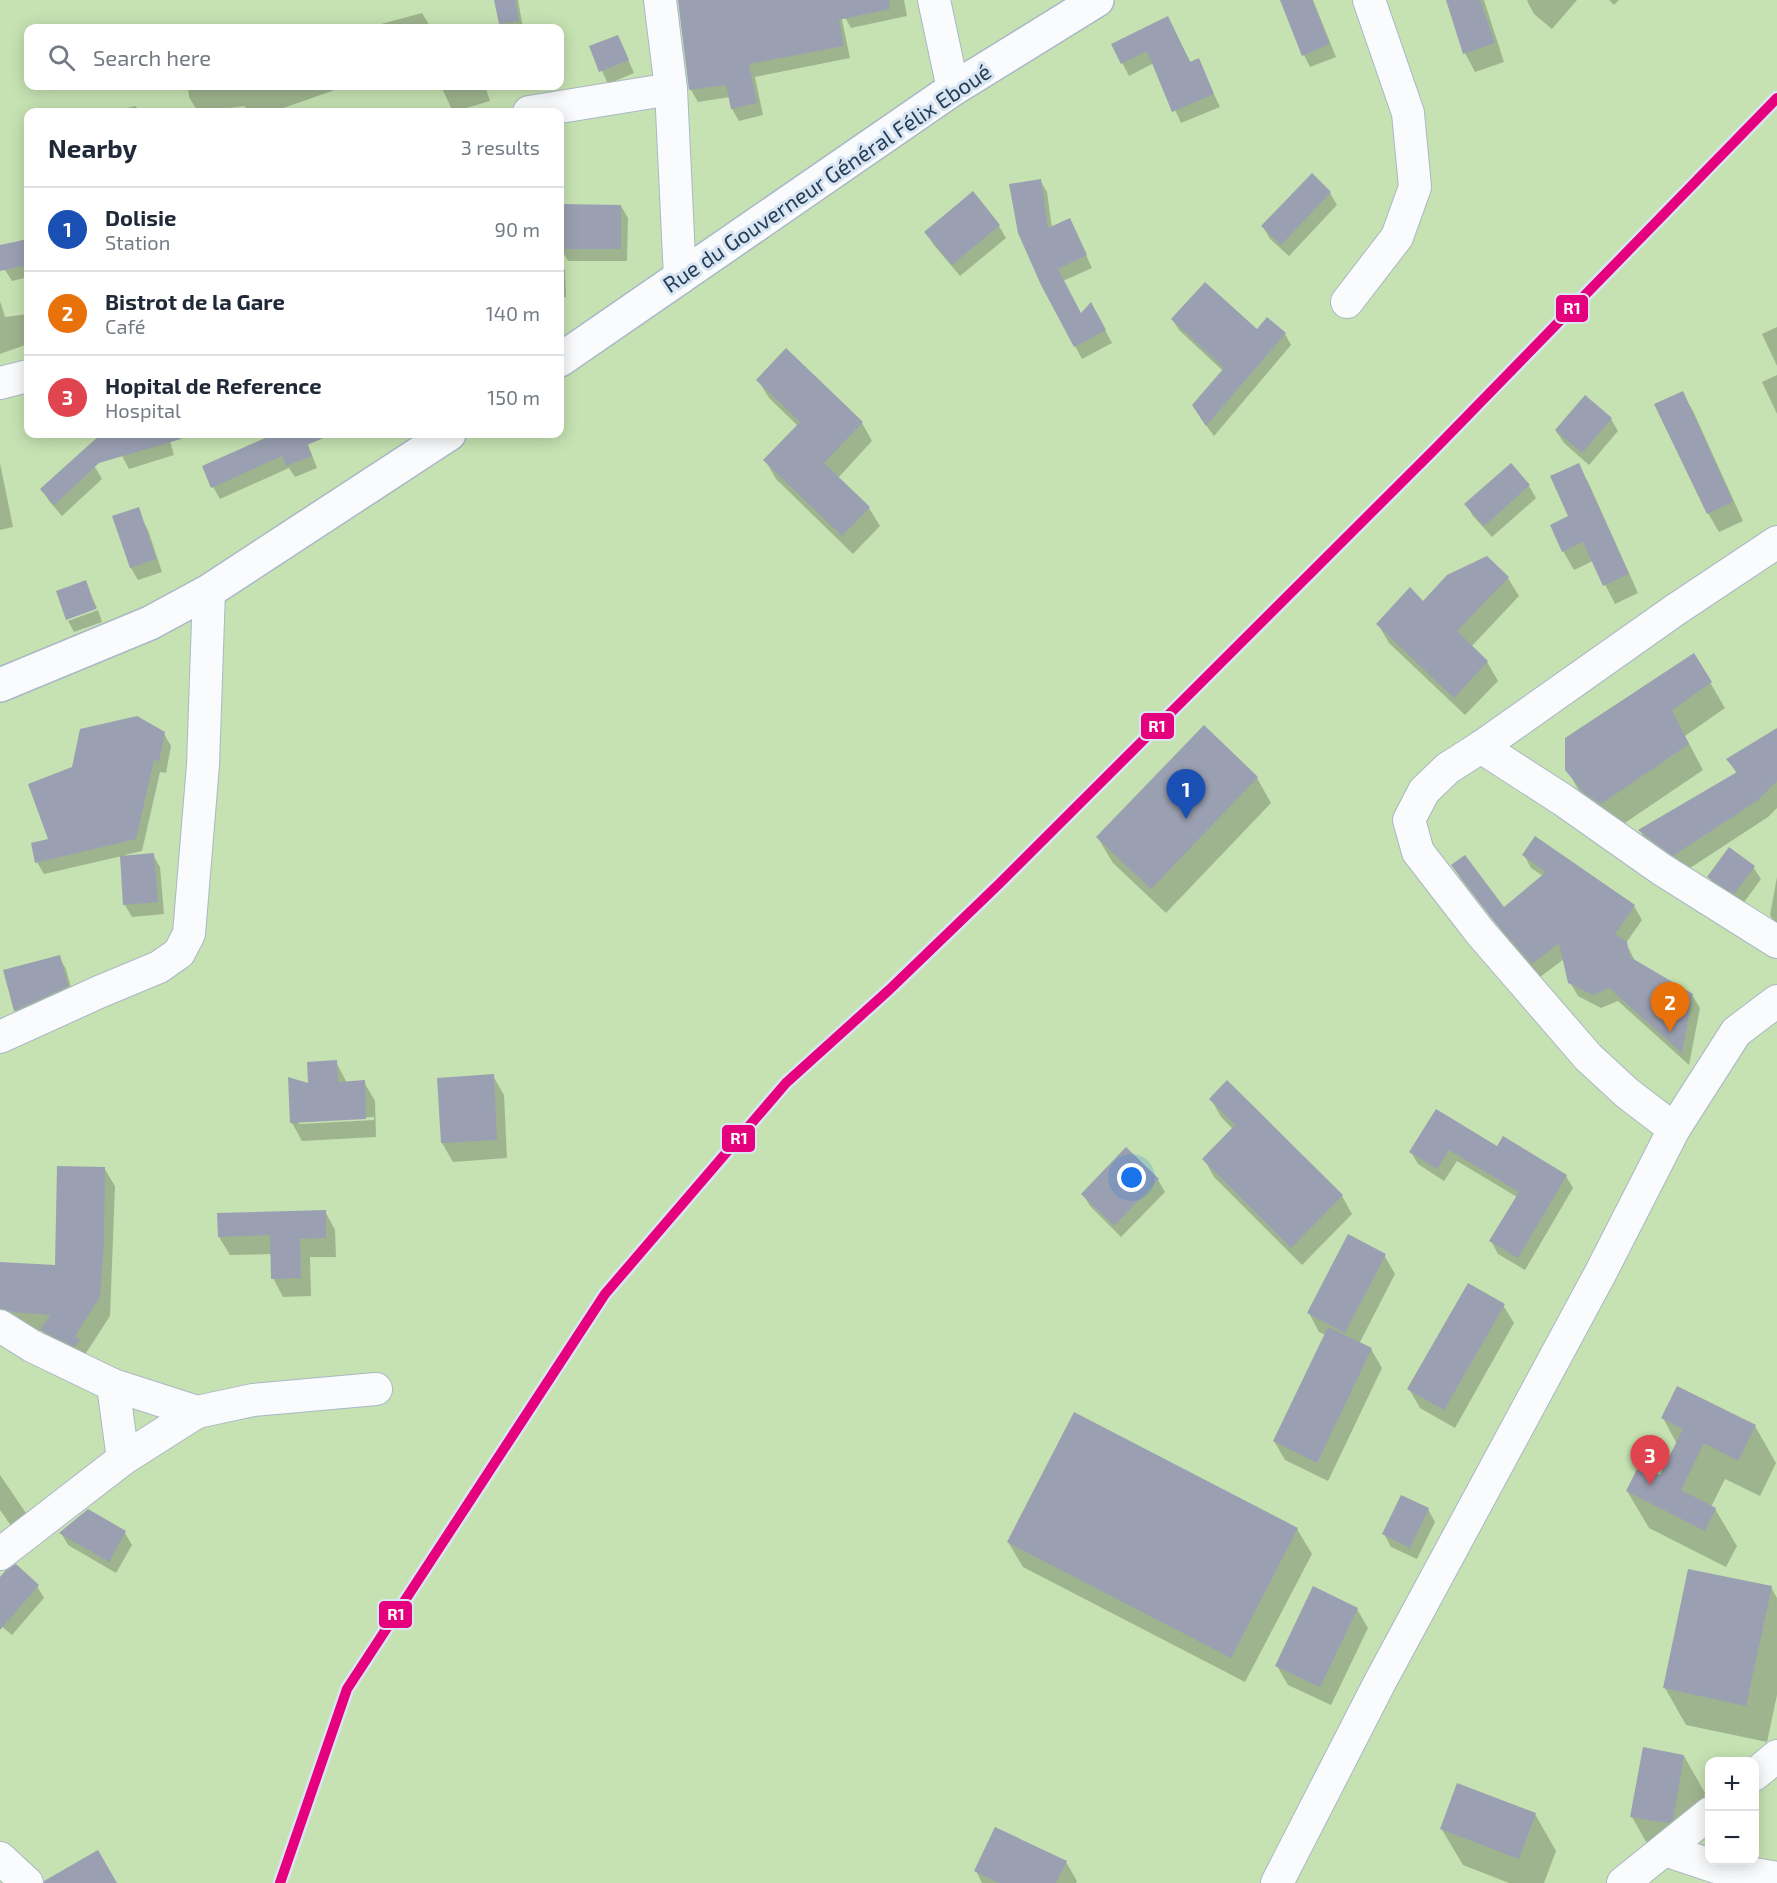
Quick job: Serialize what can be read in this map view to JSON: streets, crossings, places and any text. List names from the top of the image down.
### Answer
{
  "streets": {
    "main road": ["Rue du Gouverneur Général Félix Eboué"]
  },
  "lines": ["transit line R1"],
  "page": {
    "search": "Search here",
    "heading": ["Nearby", "3 results"],
    "list": [
      {
        "mark": "1",
        "name": "Dolisie",
        "note": "Station",
        "value": "90 m"
      },
      {
        "mark": "2",
        "name": "Bistrot de la Gare",
        "note": "Café",
        "value": "140 m"
      },
      {
        "mark": "3",
        "name": "Hopital de Reference",
        "note": "Hospital",
        "value": "150 m"
      }
    ],
    "pins": ["1", "2", "3"],
    "map_buttons": ["+", "−"]
  }
}
